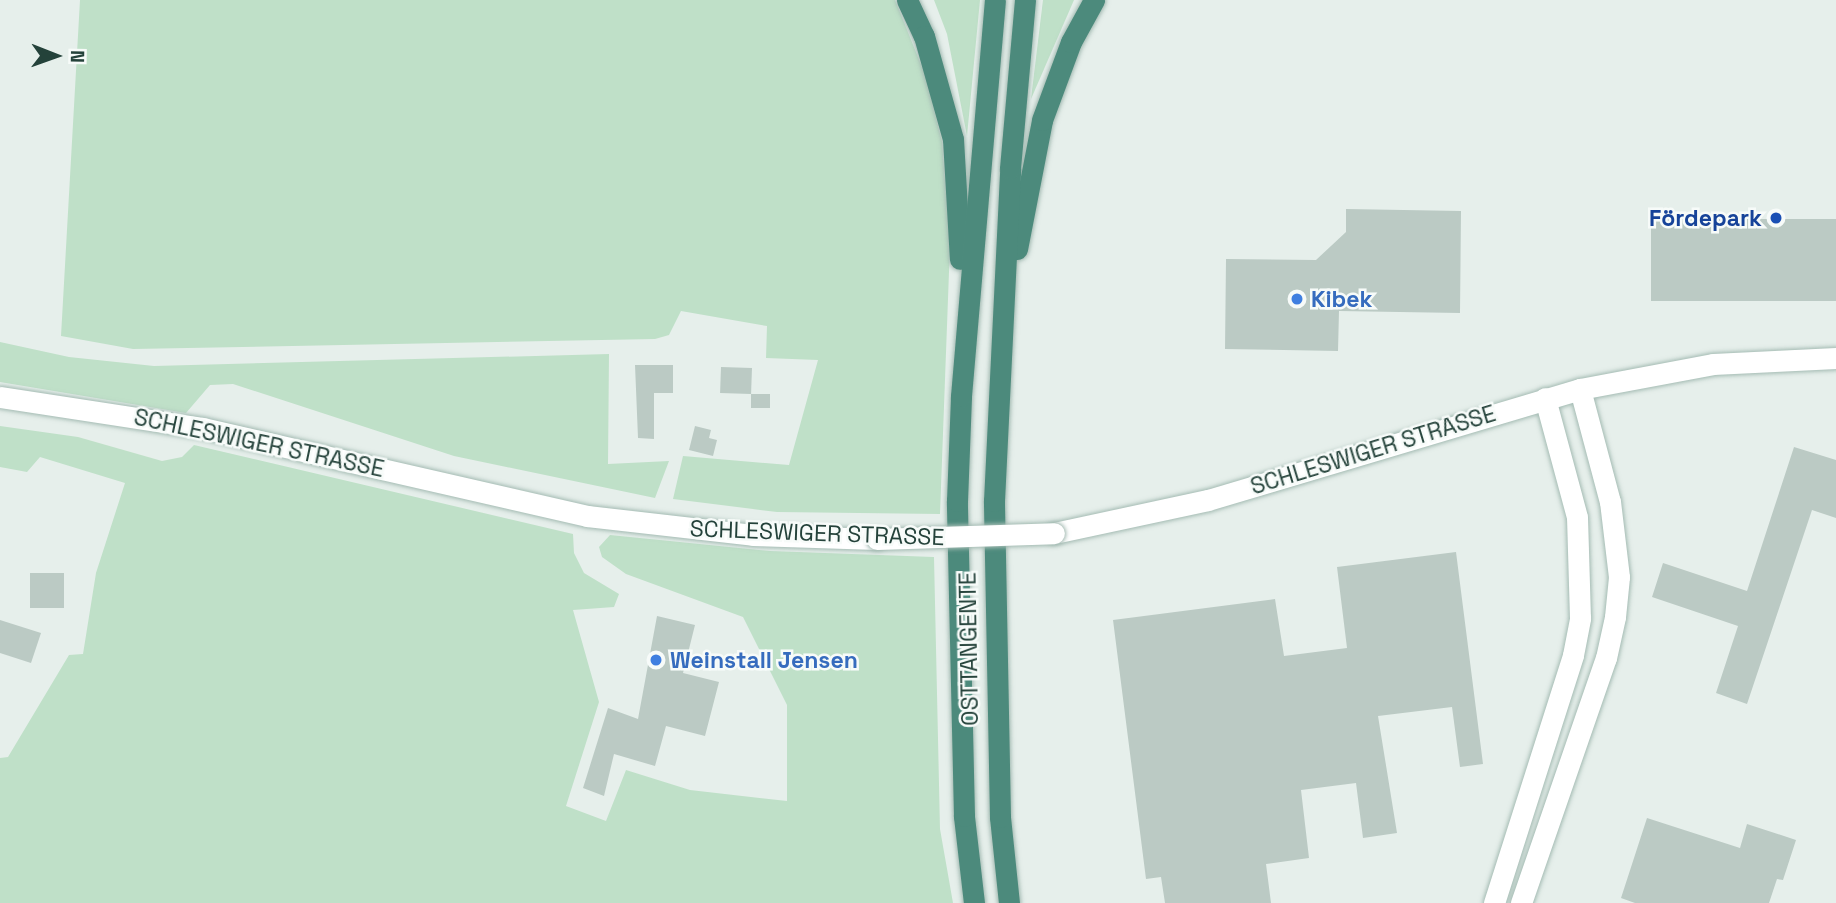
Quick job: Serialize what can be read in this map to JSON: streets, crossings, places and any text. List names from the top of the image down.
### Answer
{
  "streets": {
    "highway": ["OSTTANGENTE"],
    "main road": ["SCHLESWIGER STRASSE"]
  },
  "places": ["Fördepark", "Kibek", "Weinstall Jensen"],
  "north": "right"
}
